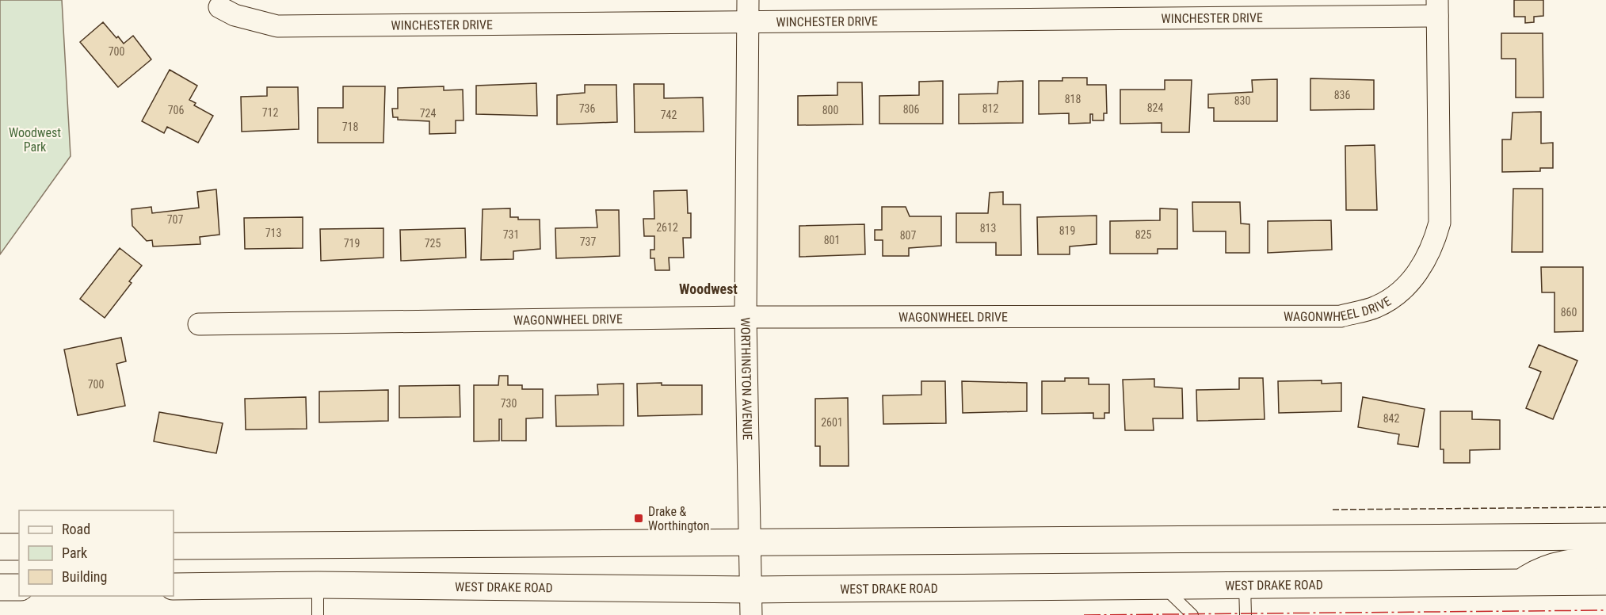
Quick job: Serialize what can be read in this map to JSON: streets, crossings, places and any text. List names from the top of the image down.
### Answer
{
  "streets": {
    "main road": ["WEST DRAKE ROAD"],
    "street": ["WINCHESTER DRIVE", "WAGONWHEEL DRIVE", "WORTHINGTON AVENUE"]
  },
  "crossings": [
    ["WINCHESTER DRIVE", "WAGONWHEEL DRIVE"],
    ["WINCHESTER DRIVE", "WORTHINGTON AVENUE"],
    ["WAGONWHEEL DRIVE", "WORTHINGTON AVENUE"],
    ["WORTHINGTON AVENUE", "WEST DRAKE ROAD"]
  ],
  "districts": ["Woodwest"],
  "parks": ["Woodwest Park"],
  "places": {
    "transit": ["Drake & Worthington"]
  },
  "house_numbers": [
    "700",
    "836",
    "818",
    "830",
    "824",
    "736",
    "812",
    "806",
    "706",
    "800",
    "712",
    "724",
    "742",
    "718",
    "707",
    "2612",
    "813",
    "819",
    "713",
    "731",
    "825",
    "807",
    "801",
    "737",
    "719",
    "725",
    "860",
    "700",
    "730",
    "842",
    "2601"
  ],
  "legend": ["Road", "Park", "Building"]
}
